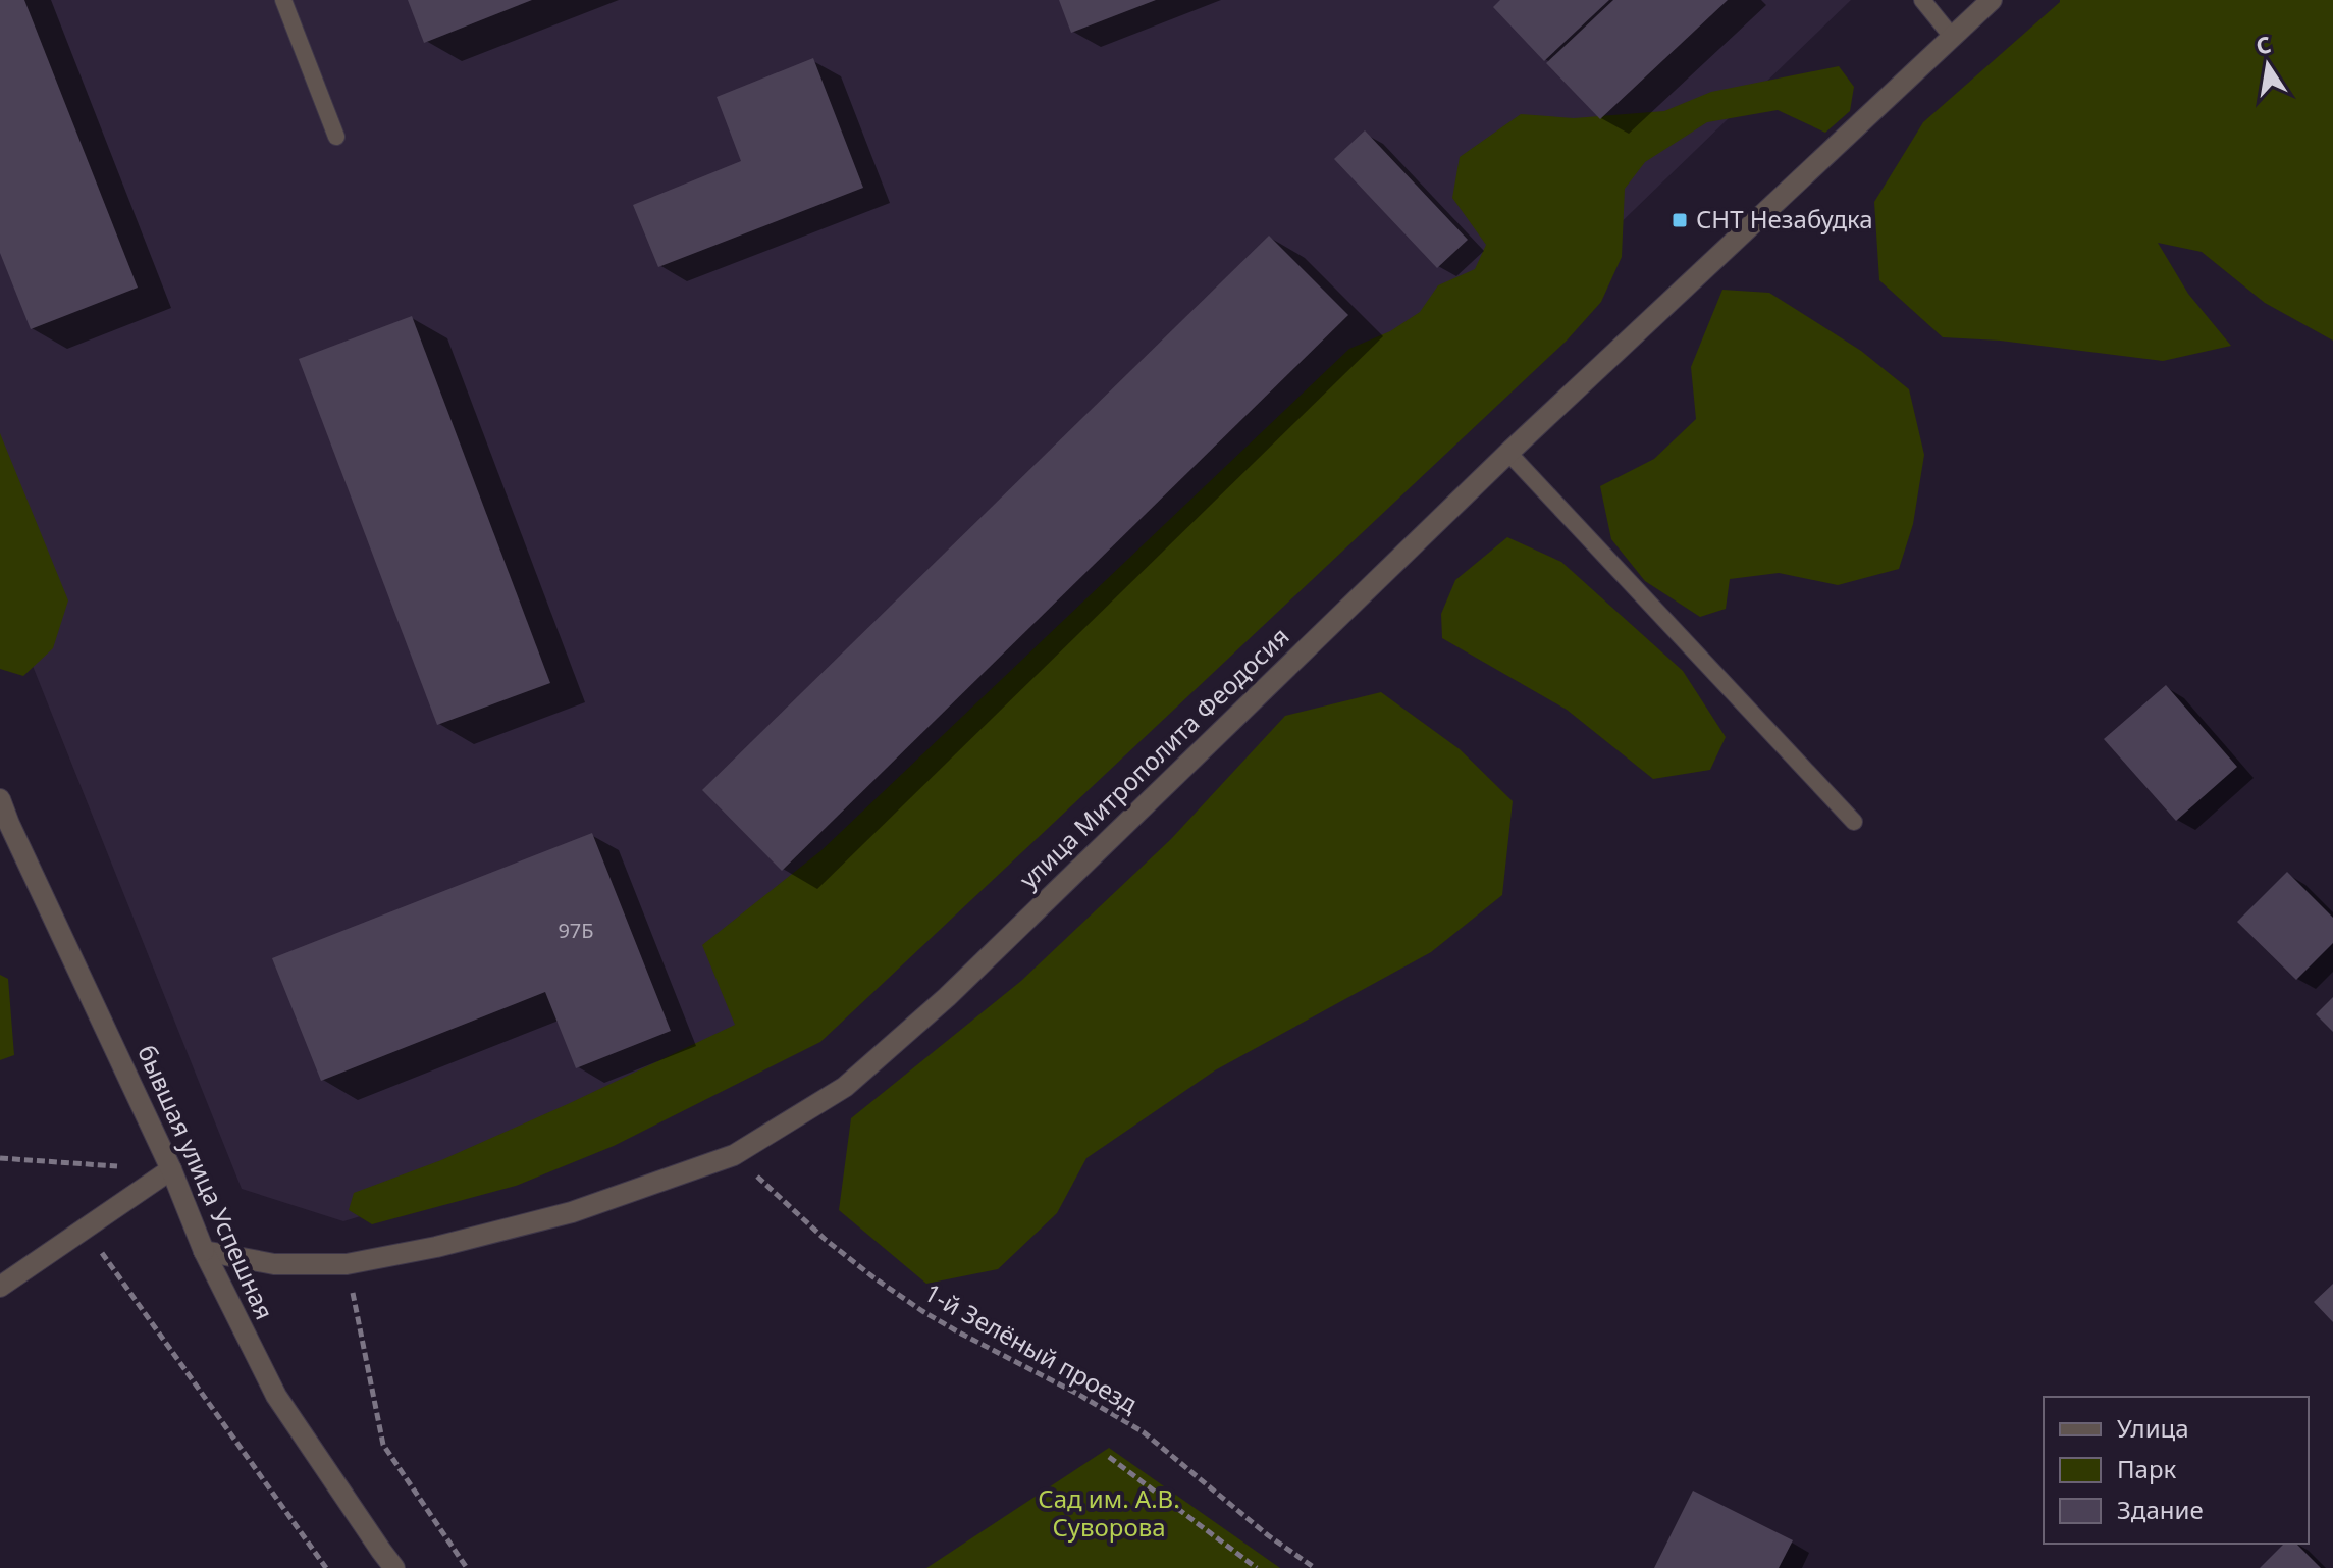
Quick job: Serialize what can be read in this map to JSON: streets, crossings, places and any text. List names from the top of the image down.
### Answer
{
  "streets": {
    "street": ["улица Митрополита Феодосия", "бывшая улица Успешная"],
    "path": ["1-й Зелёный проезд"]
  },
  "crossings": [
    ["улица Митрополита Феодосия", "бывшая улица Успешная"],
    ["улица Митрополита Феодосия", "1-й Зелёный проезд"]
  ],
  "parks": ["Сад им. А.В. Суворова"],
  "places": {
    "transit": ["СНТ Незабудка"]
  },
  "house_numbers": ["97Б"],
  "legend": ["Улица", "Парк", "Здание"],
  "north": "top"
}
